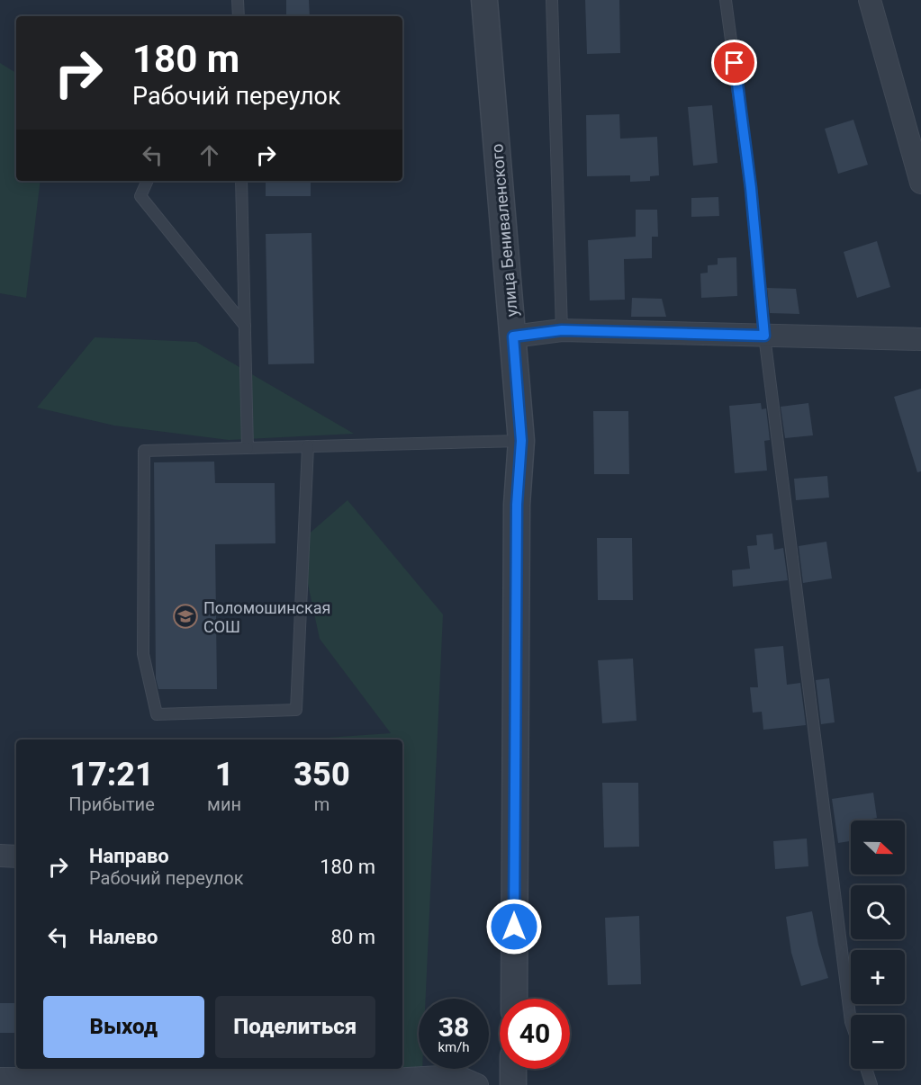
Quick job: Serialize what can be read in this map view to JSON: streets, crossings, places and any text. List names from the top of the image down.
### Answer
{
  "streets": {
    "street": ["улица Бениваленского"]
  },
  "places": {
    "school or university": ["Поломошинская СОШ"]
  },
  "north": "right",
  "page": {
    "turn": ["180 m", "Рабочий переулок"],
    "eta": [
      "17:21",
      "Прибытие",
      "1",
      "мин",
      "350",
      "m"
    ],
    "map_buttons": ["+", "−"],
    "list": [
      {
        "name": "Направо",
        "note": "Рабочий переулок",
        "value": "180 m"
      },
      {
        "name": "Налево",
        "value": "80 m"
      }
    ],
    "buttons": ["Выход", "Поделиться"],
    "speed": "38 km/h",
    "limit": "40"
  }
}
